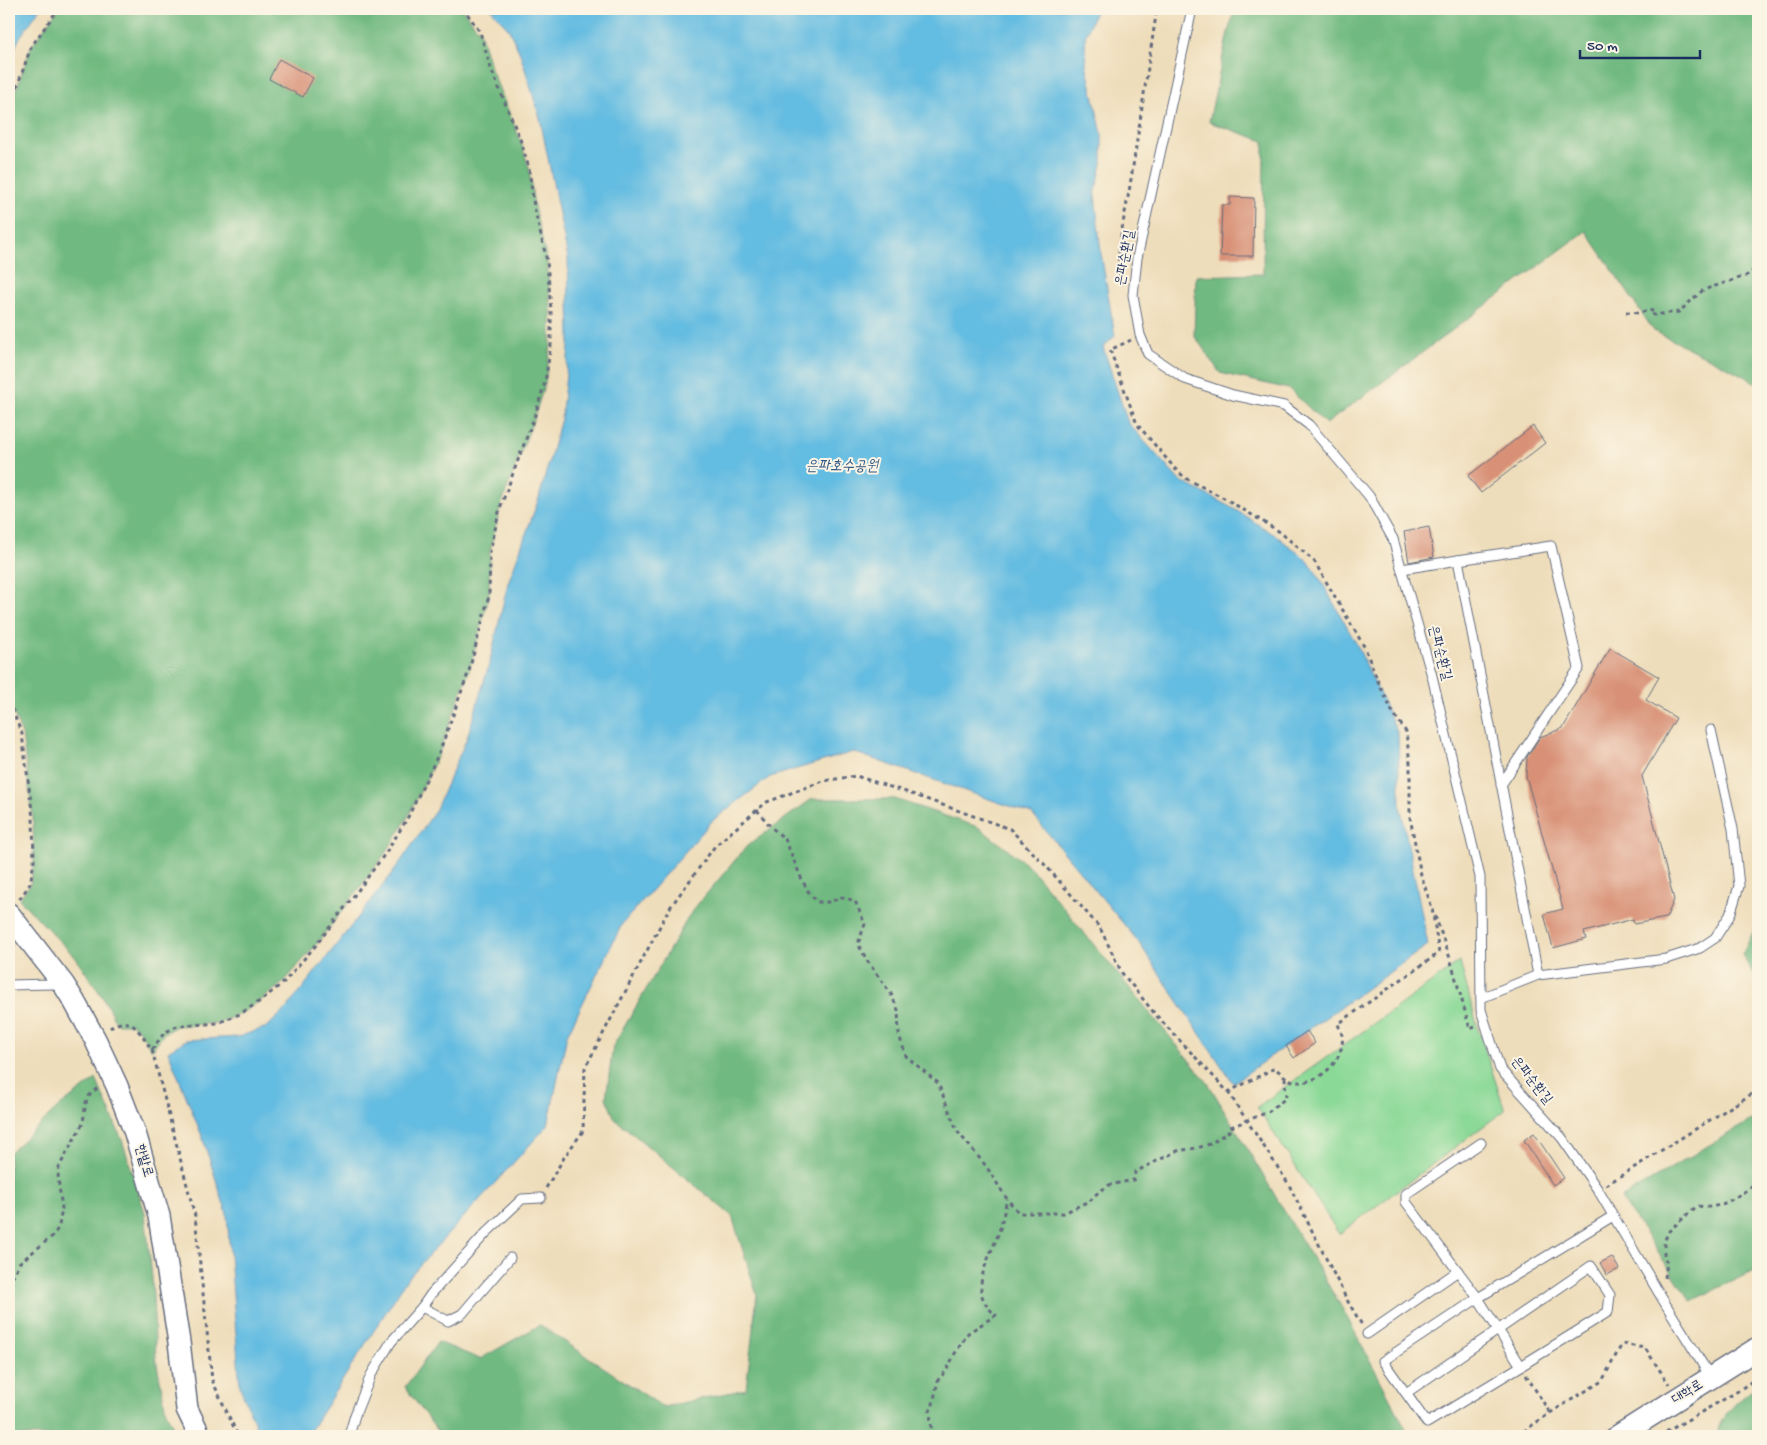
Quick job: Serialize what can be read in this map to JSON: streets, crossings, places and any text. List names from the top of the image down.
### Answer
{
  "streets": {
    "street": ["한밭로", "대학로"],
    "lane": ["은파순환길"]
  },
  "crossings": [
    ["은파순환길", "대학로"]
  ],
  "water": ["은파호수공원"],
  "scale_bar": "50 m"
}
